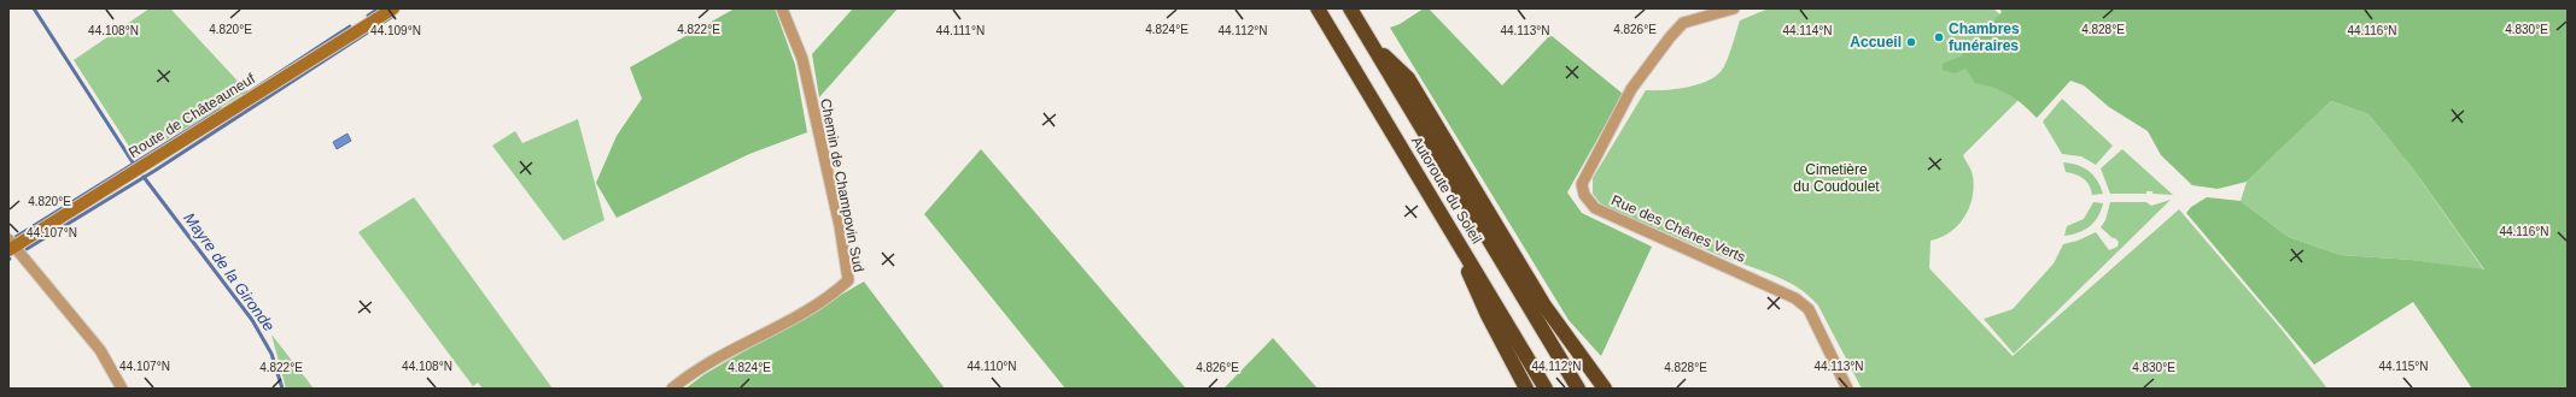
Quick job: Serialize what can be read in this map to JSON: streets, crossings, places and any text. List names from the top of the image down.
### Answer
{
  "streets": {
    "highway": ["Autoroute du Soleil"],
    "main road": ["Route de Châteauneuf"],
    "street": ["Chemin de Champovin Sud", "Rue des Chênes Verts"]
  },
  "water": ["Mayre de la Gironde"],
  "parks": ["Cimetière du Coudoulet"],
  "places": ["Chambres funéraires", "Accueil"],
  "coordinates": [
    "4.820°E",
    "4.822°E",
    "4.824°E",
    "4.826°E",
    "4.828°E",
    "4.830°E",
    "44.108°N",
    "44.109°N",
    "44.111°N",
    "44.112°N",
    "44.113°N",
    "44.114°N",
    "44.116°N",
    "44.107°N",
    "44.110°N",
    "44.115°N"
  ]
}
